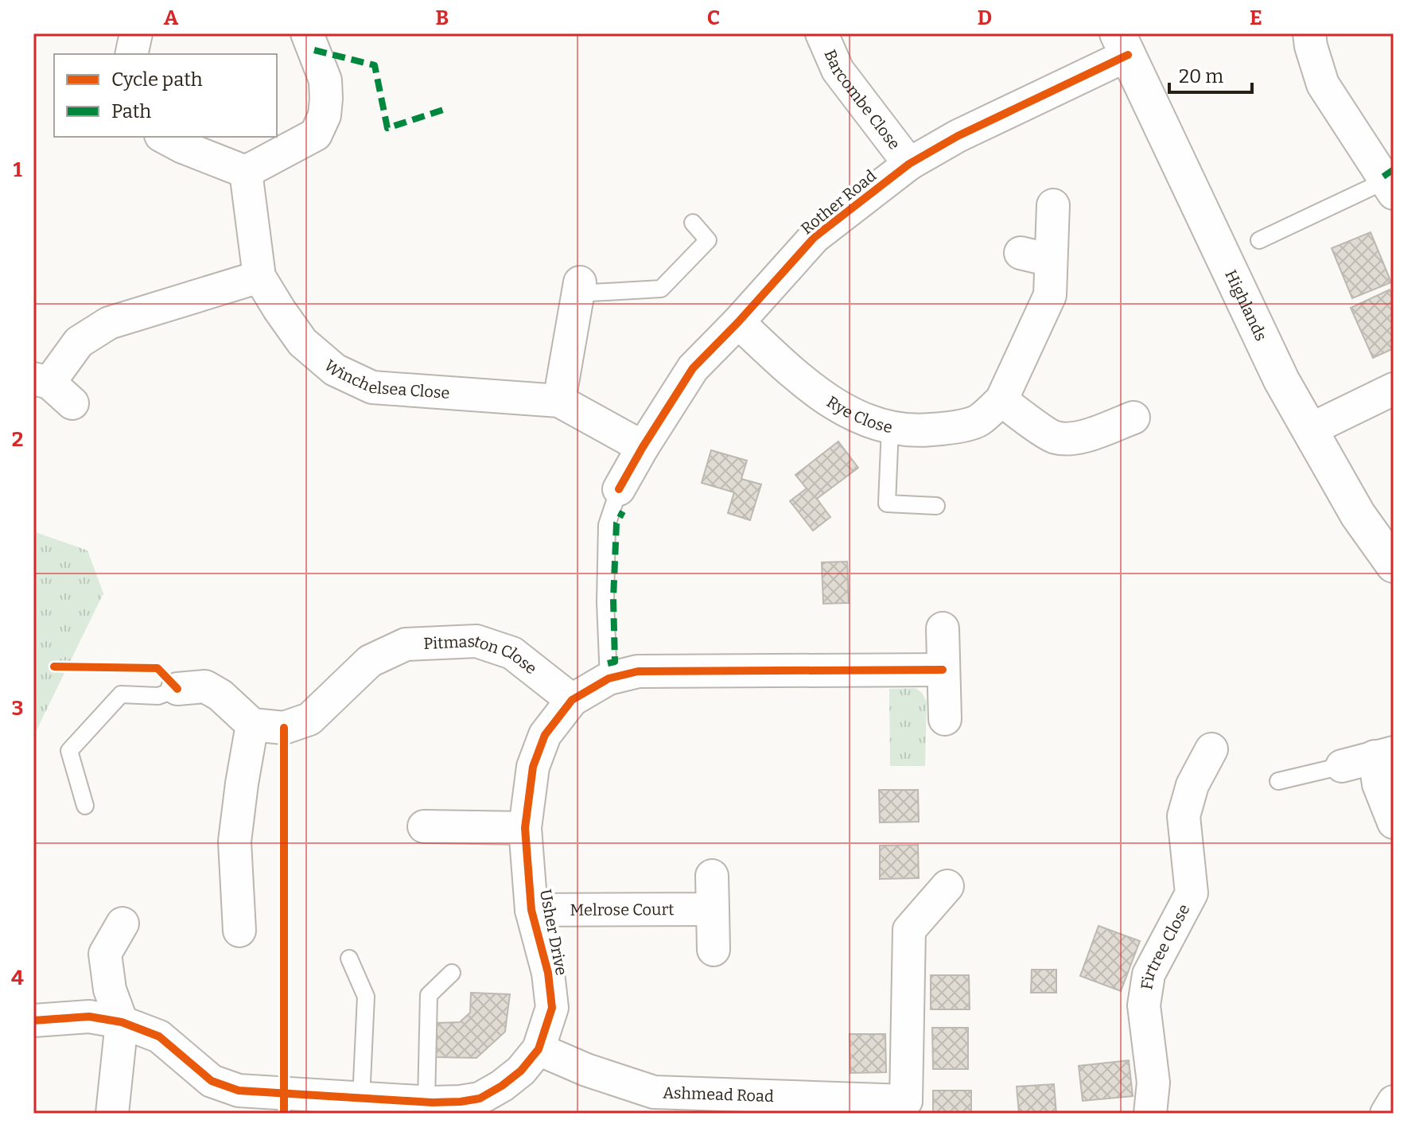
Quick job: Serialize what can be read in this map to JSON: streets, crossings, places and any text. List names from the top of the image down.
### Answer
{
  "streets": {
    "street": [
      "Barcombe Close",
      "Rother Road",
      "Highlands",
      "Winchelsea Close",
      "Rye Close",
      "Pitmaston Close",
      "Melrose Court",
      "Usher Drive",
      "Firtree Close",
      "Ashmead Road"
    ]
  },
  "crossings": [
    ["Barcombe Close", "Rother Road"],
    ["Rother Road", "Highlands"],
    ["Rother Road", "Winchelsea Close"],
    ["Rother Road", "Rye Close"],
    ["Rother Road", "Usher Drive"],
    ["Pitmaston Close", "Usher Drive"],
    ["Melrose Court", "Usher Drive"],
    ["Usher Drive", "Ashmead Road"]
  ],
  "legend": ["Cycle path", "Path"],
  "scale_bar": "20 m",
  "grid": {
    "columns": [
      "A",
      "B",
      "C",
      "D",
      "E"
    ],
    "rows": [
      "1",
      "2",
      "3",
      "4"
    ]
  }
}
